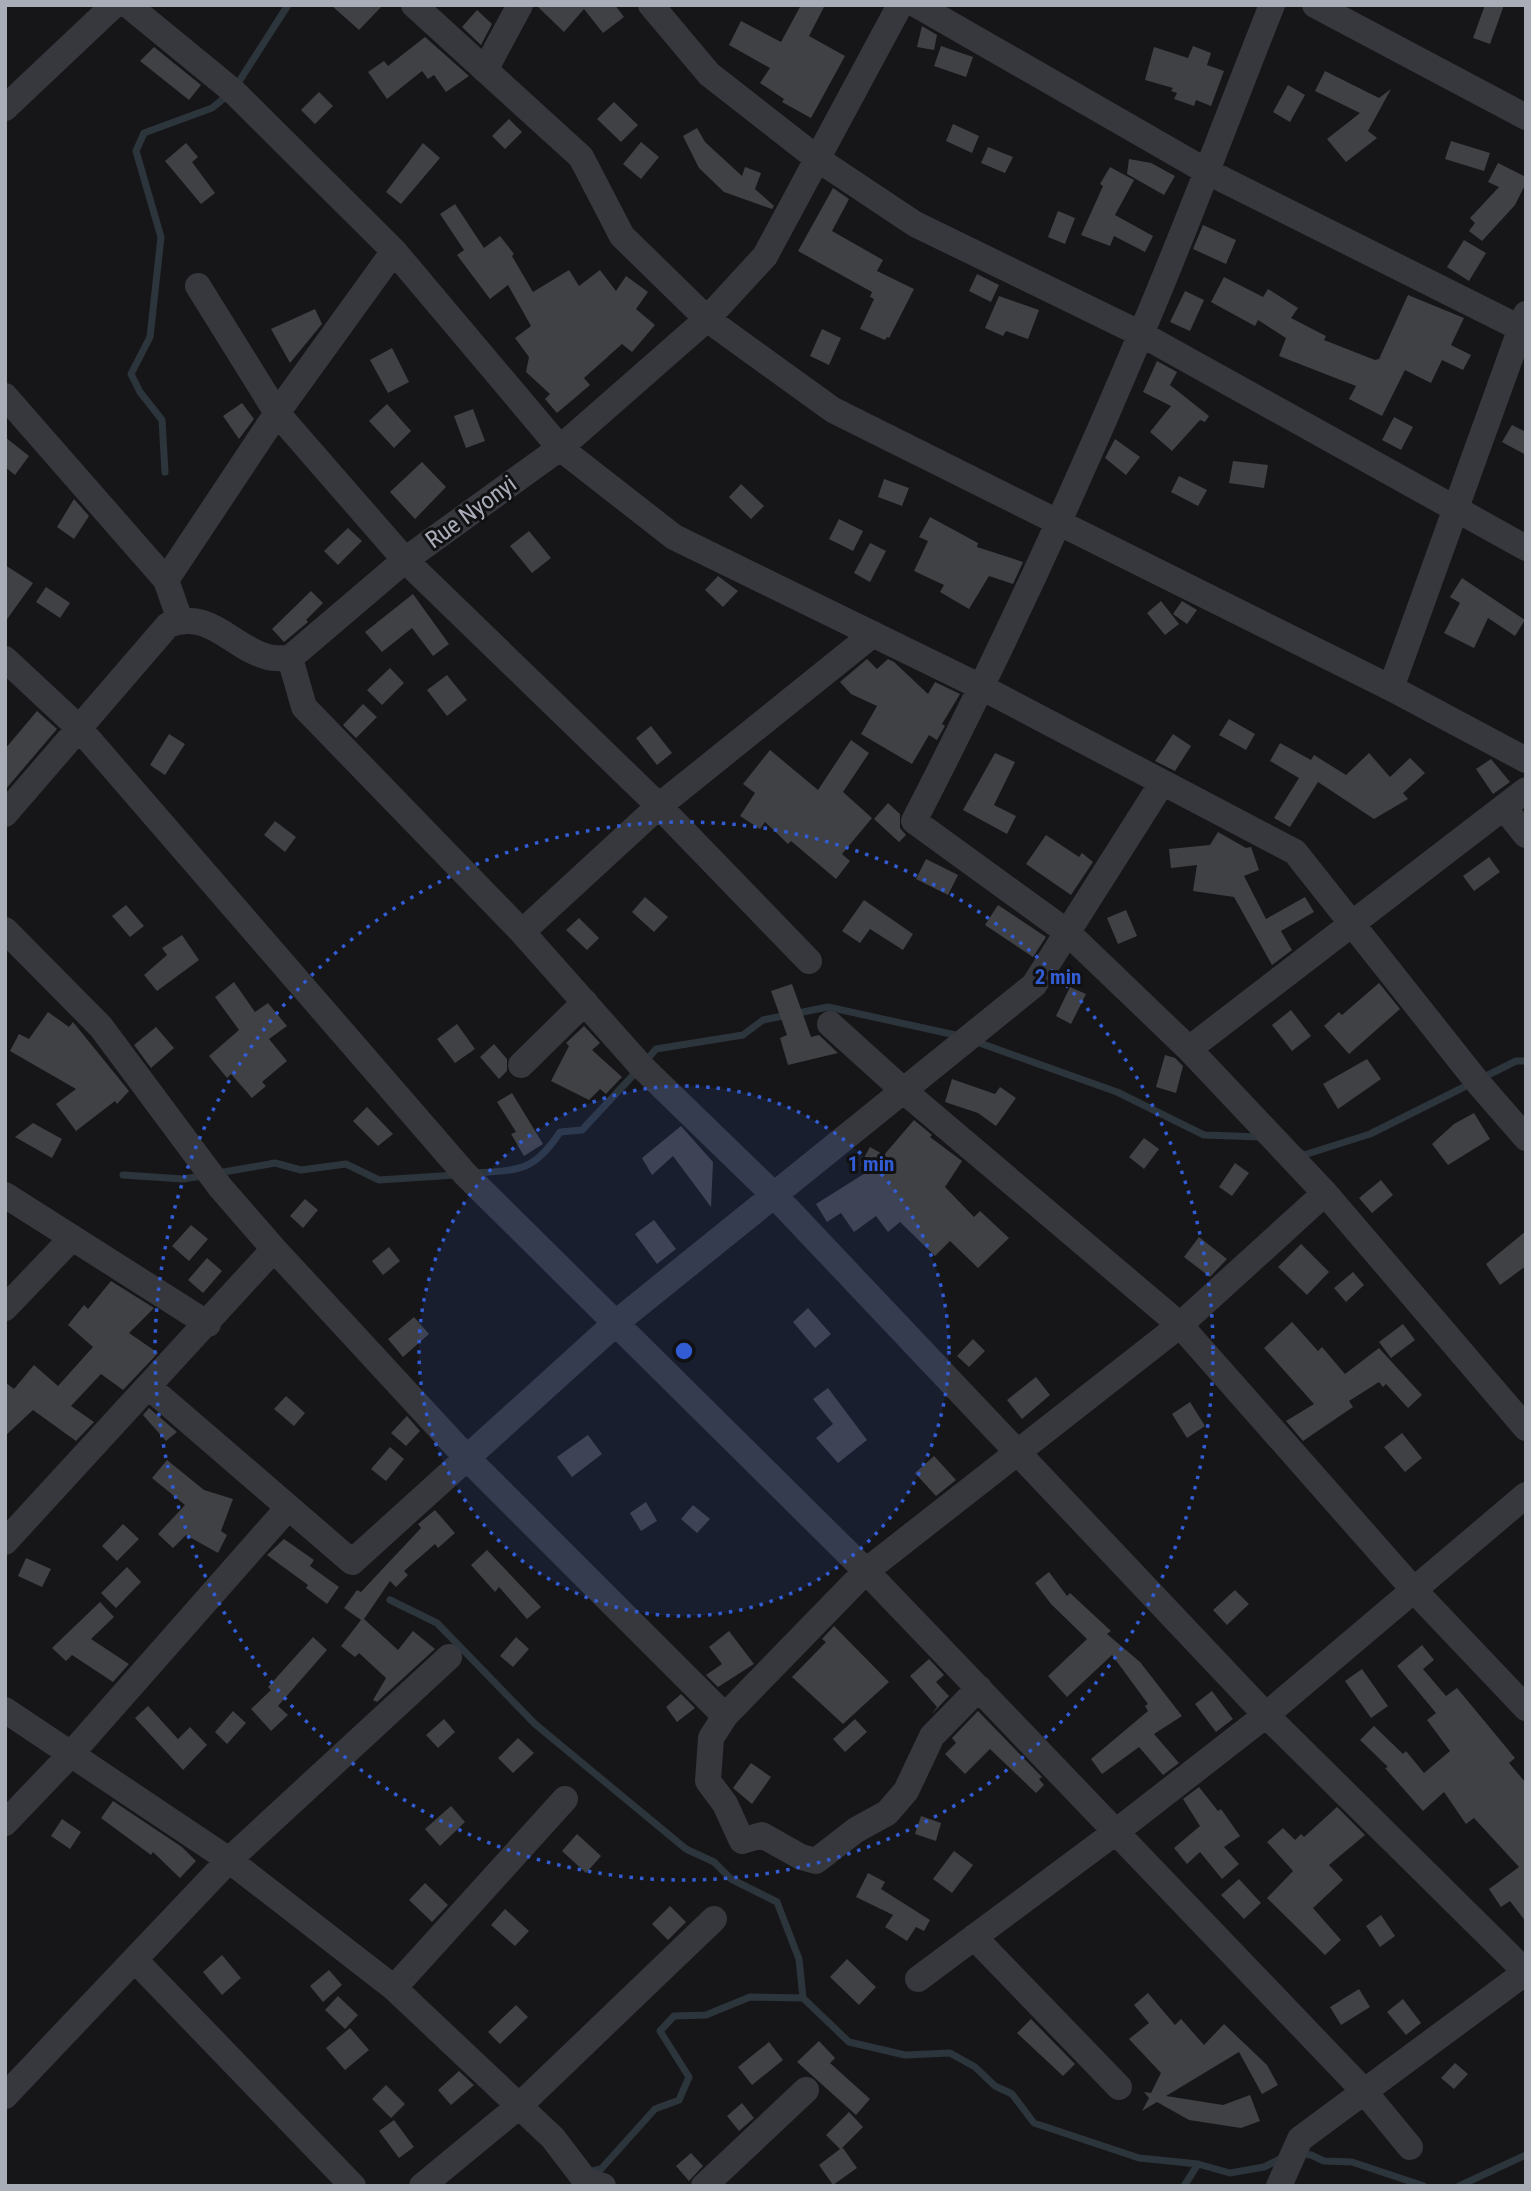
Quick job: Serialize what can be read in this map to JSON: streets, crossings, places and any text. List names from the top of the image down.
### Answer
{
  "streets": {
    "street": ["Rue Nyonyi"]
  },
  "rings": ["2 min", "1 min"]
}
